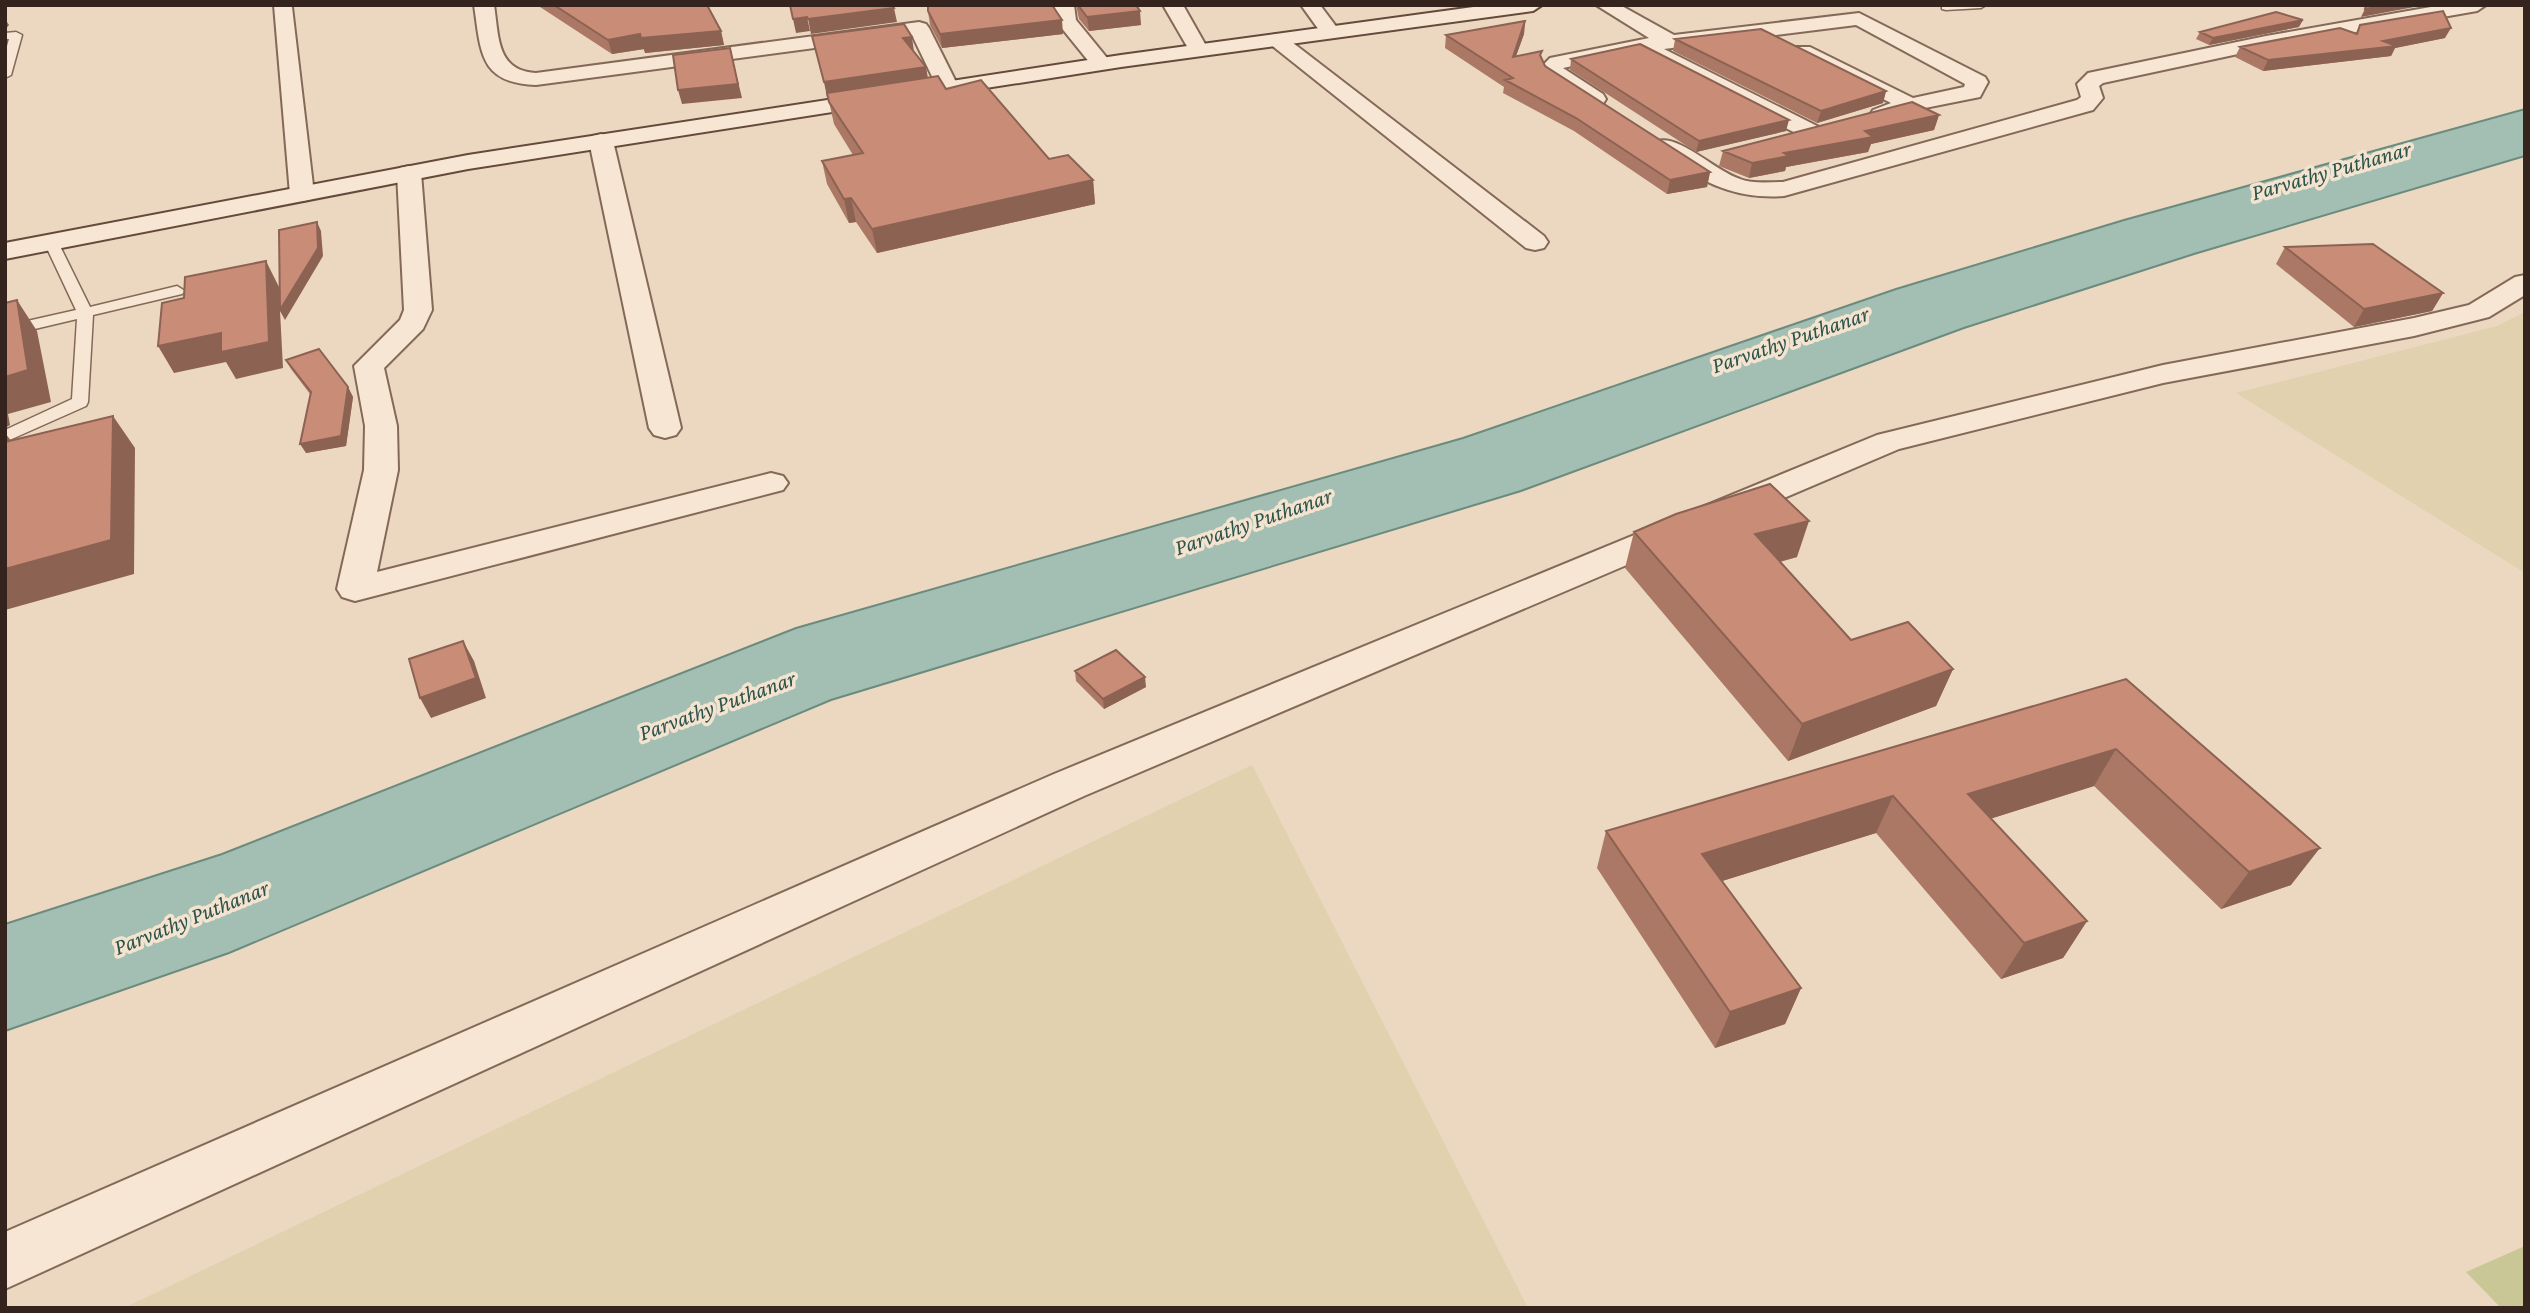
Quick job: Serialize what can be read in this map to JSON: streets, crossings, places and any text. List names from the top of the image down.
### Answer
{
  "water": ["Parvathy Puthanar"]
}
